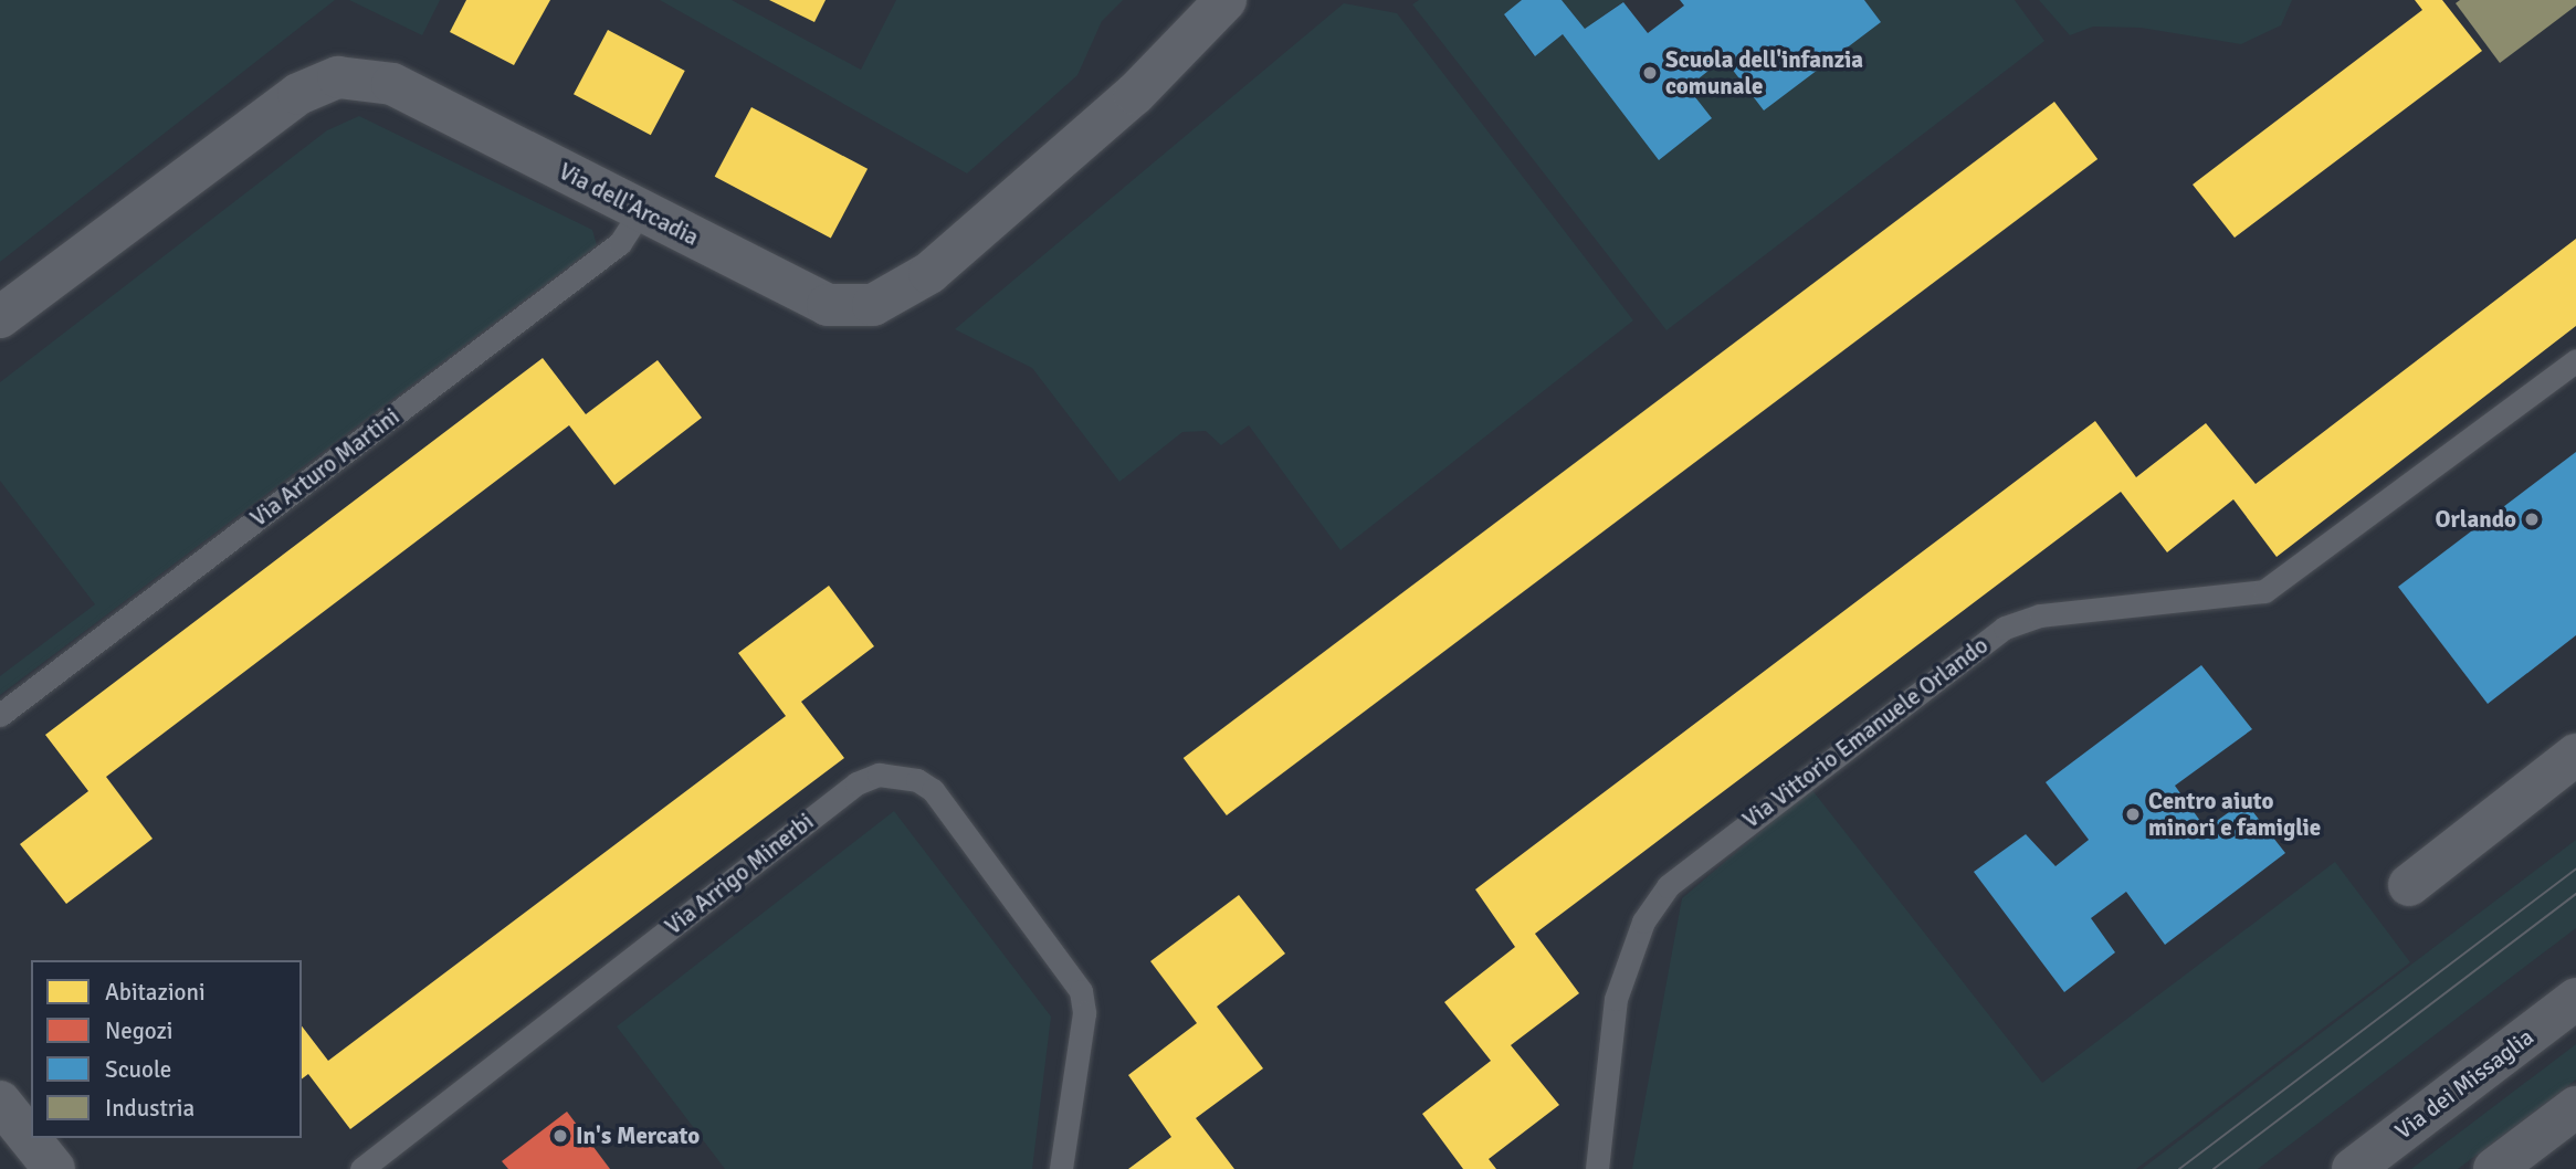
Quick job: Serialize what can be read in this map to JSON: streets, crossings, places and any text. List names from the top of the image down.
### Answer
{
  "streets": {
    "main road": ["Via dei Missaglia"],
    "street": ["Via dell'Arcadia"],
    "lane": ["Via Arturo Martini", "Via Vittorio Emanuele Orlando", "Via Arrigo Minerbi"]
  },
  "crossings": [
    ["Via dell'Arcadia", "Via Arturo Martini"]
  ],
  "places": [
    "Scuola dell'infanzia comunale",
    "Orlando",
    "Centro aiuto minori e famiglie",
    "In's Mercato"
  ],
  "legend": [
    "Abitazioni",
    "Negozi",
    "Scuole",
    "Industria"
  ]
}
